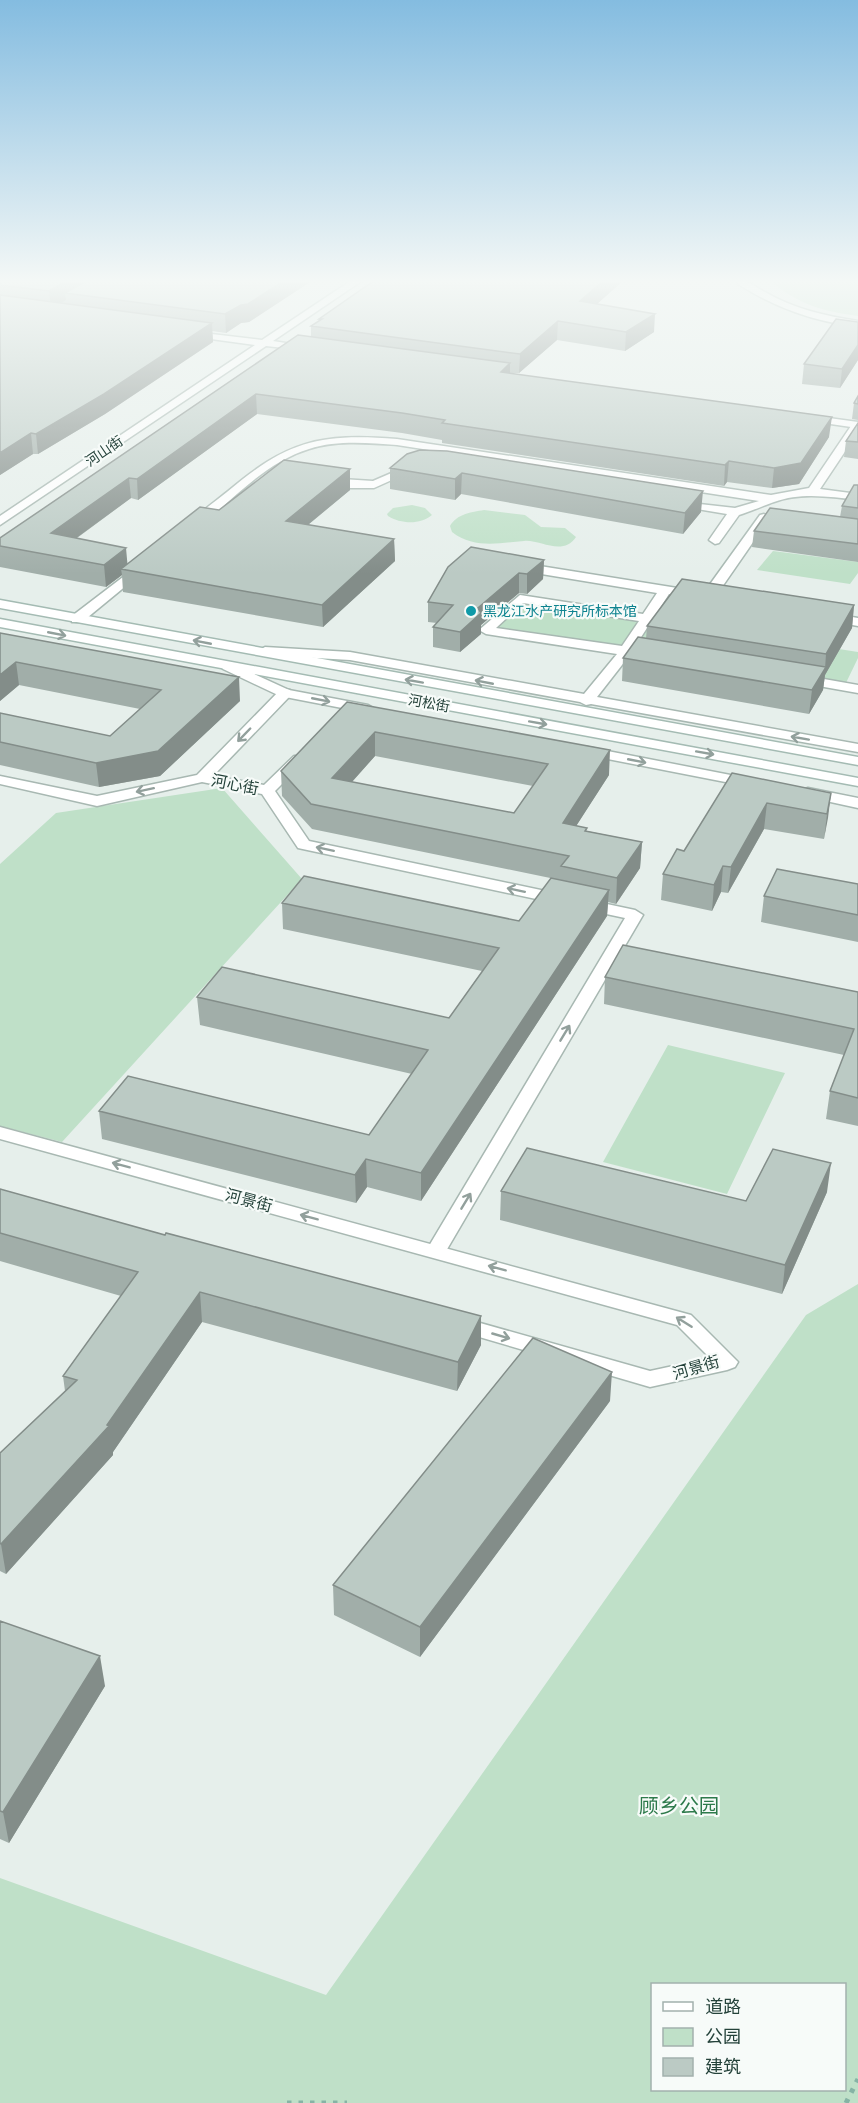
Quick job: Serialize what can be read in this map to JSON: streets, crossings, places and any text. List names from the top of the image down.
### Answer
{
  "streets": {
    "street": [
      "河山街",
      "河松街",
      "河心街",
      "河景街"
    ]
  },
  "parks": ["顾乡公园"],
  "places": ["黑龙江水产研究所标本馆"],
  "legend": ["道路", "公园", "建筑"]
}
